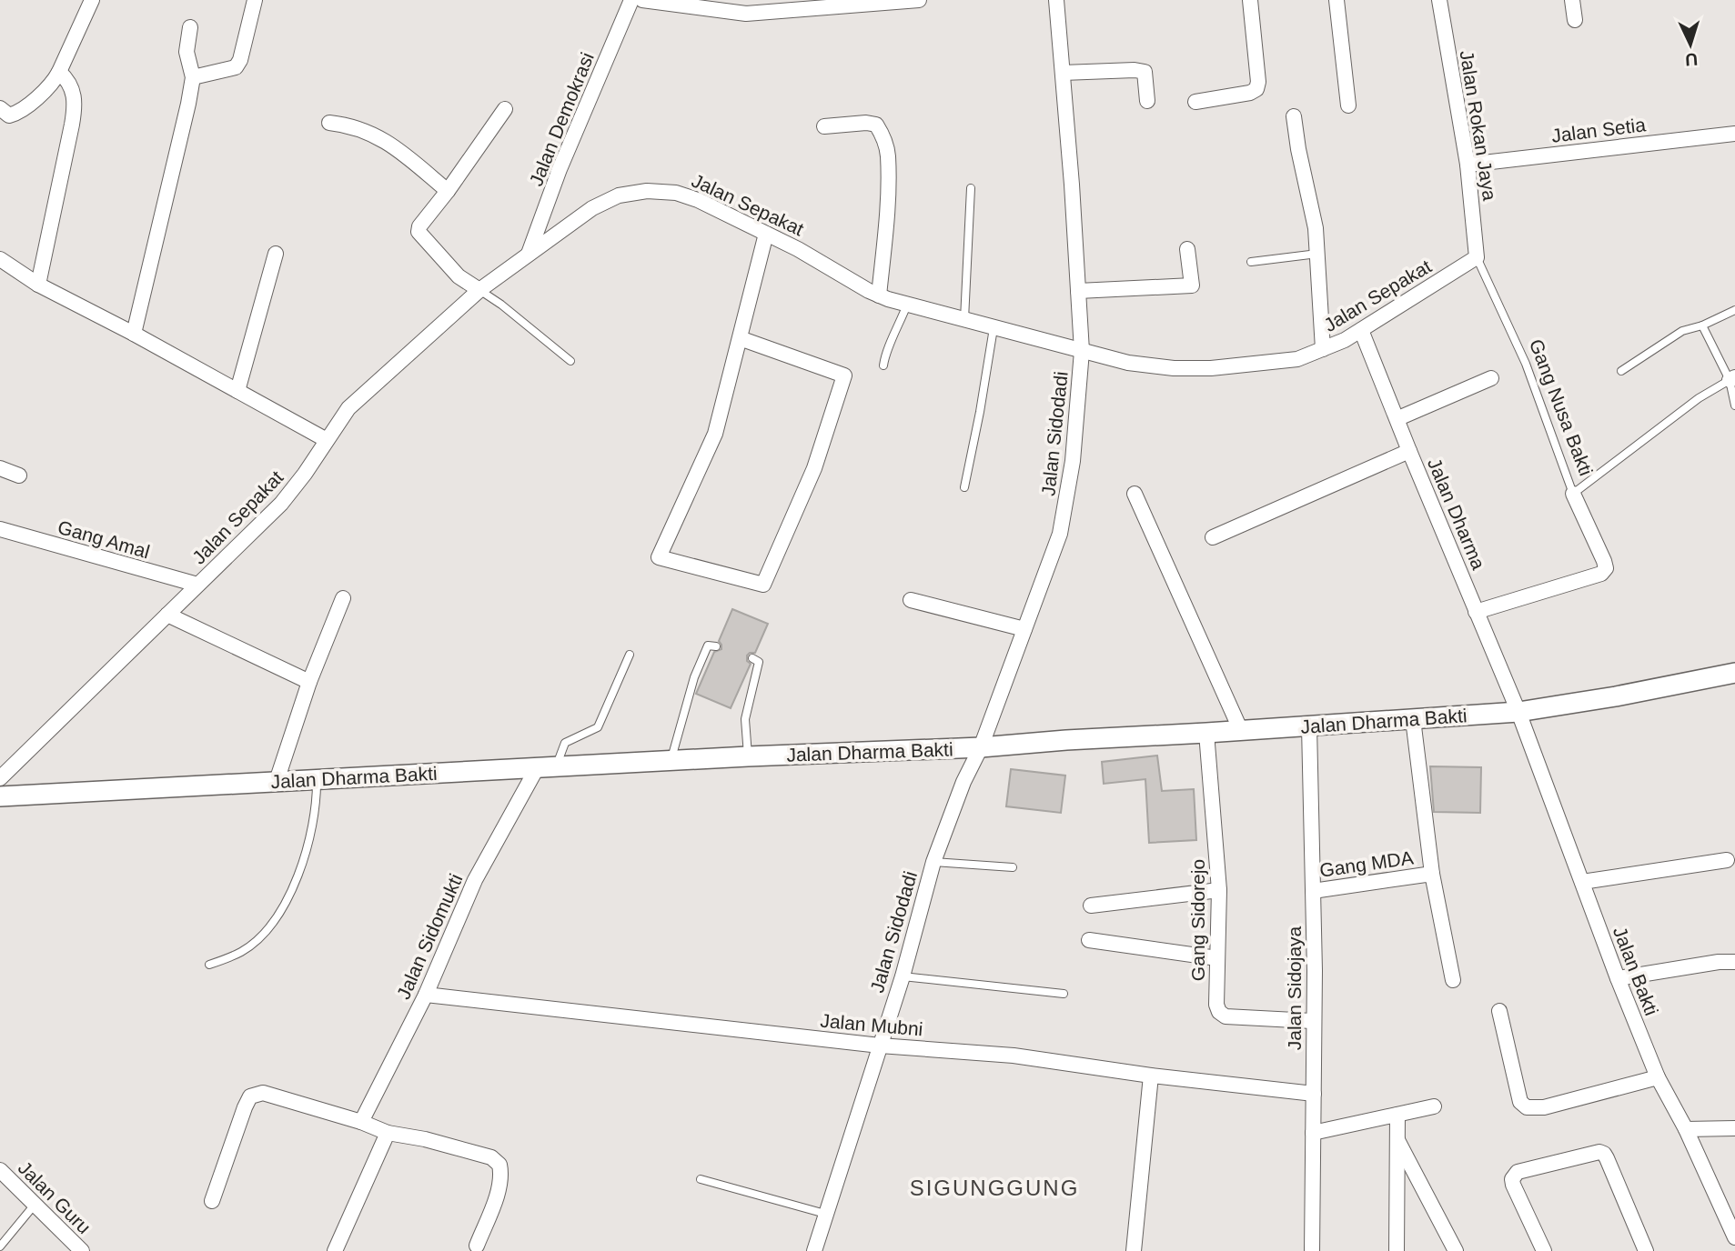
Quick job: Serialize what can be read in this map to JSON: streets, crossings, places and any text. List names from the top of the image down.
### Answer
{
  "streets": {
    "main road": ["Jalan Dharma Bakti"],
    "street": [
      "Jalan Demokrasi",
      "Jalan Rokan Jaya",
      "Jalan Setia",
      "Jalan Sepakat",
      "Jalan Sidodadi",
      "Jalan Dharma",
      "Gang Amal",
      "Gang MDA",
      "Gang Sidorejo",
      "Jalan Sidomukti",
      "Jalan Bakti",
      "Jalan Sidojaya",
      "Jalan Mubni",
      "Jalan Guru"
    ],
    "lane": ["Gang Nusa Bakti"]
  },
  "crossings": [
    ["Jalan Demokrasi", "Jalan Sepakat"],
    ["Jalan Rokan Jaya", "Jalan Setia"],
    ["Jalan Rokan Jaya", "Jalan Sepakat"],
    ["Jalan Rokan Jaya", "Gang Nusa Bakti"],
    ["Jalan Sepakat", "Gang Nusa Bakti"],
    ["Jalan Sepakat", "Jalan Sidodadi"],
    ["Jalan Sepakat", "Jalan Dharma"],
    ["Jalan Sepakat", "Gang Amal"],
    ["Jalan Sidodadi", "Jalan Dharma Bakti"],
    ["Jalan Sidodadi", "Jalan Mubni"],
    ["Jalan Dharma", "Jalan Dharma Bakti"],
    ["Jalan Dharma", "Jalan Bakti"],
    ["Jalan Dharma Bakti", "Gang Sidorejo"],
    ["Jalan Dharma Bakti", "Jalan Sidomukti"],
    ["Jalan Dharma Bakti", "Jalan Bakti"],
    ["Jalan Dharma Bakti", "Jalan Sidojaya"],
    ["Gang MDA", "Jalan Sidojaya"],
    ["Gang Sidorejo", "Jalan Sidojaya"],
    ["Jalan Sidomukti", "Jalan Mubni"],
    ["Jalan Sidojaya", "Jalan Mubni"]
  ],
  "districts": ["SIGUNGGUNG"],
  "north": "bottom"
}
